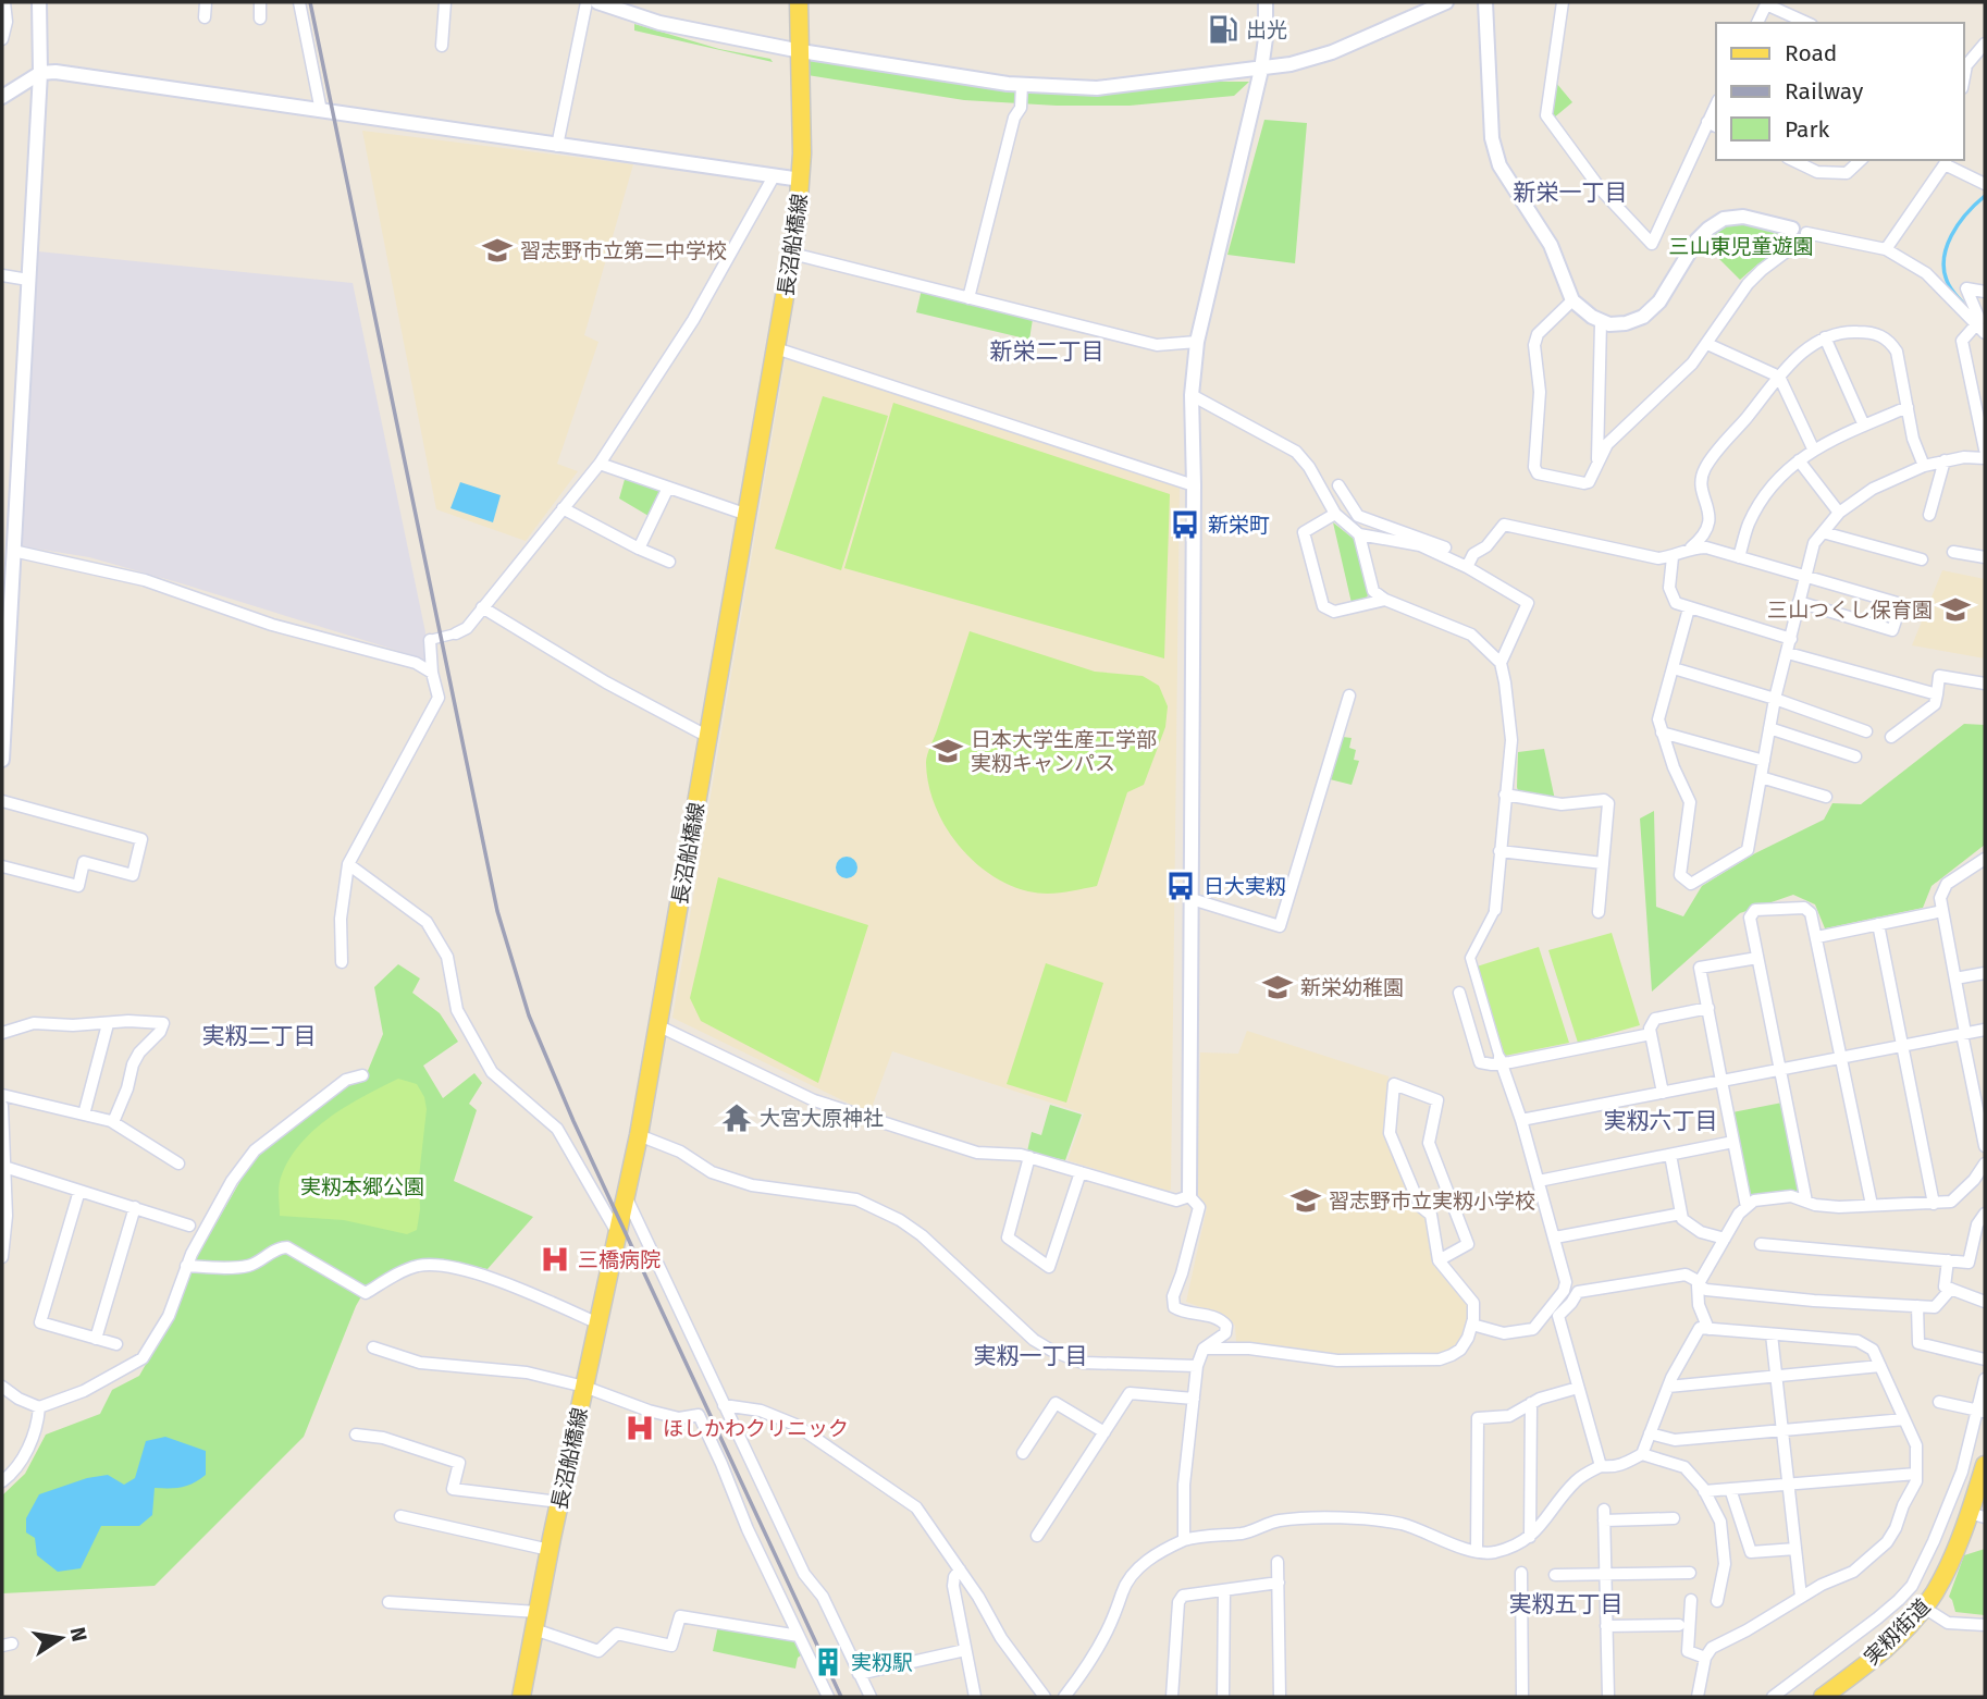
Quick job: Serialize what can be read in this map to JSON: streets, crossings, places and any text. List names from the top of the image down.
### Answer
{
  "streets": {
    "main road": ["長沼船橋線", "実籾街道"]
  },
  "districts": [
    "新栄一丁目",
    "新栄二丁目",
    "実籾二丁目",
    "実籾六丁目",
    "実籾一丁目",
    "実籾五丁目"
  ],
  "parks": ["三山東児童遊園", "実籾本郷公園"],
  "places": {
    "fuel station": ["出光"],
    "school or university": [
      "習志野市立第二中学校",
      "三山つくし保育園",
      "日本大学生産工学部 実籾キャンパス",
      "新栄幼稚園",
      "習志野市立実籾小学校"
    ],
    "bus stop": ["新栄町", "日大実籾"],
    "temple": ["大宮大原神社"],
    "hospital": ["三橋病院", "ほしかわクリニック"],
    "building": ["実籾駅"]
  },
  "legend": ["Road", "Railway", "Park"],
  "north": "right"
}
